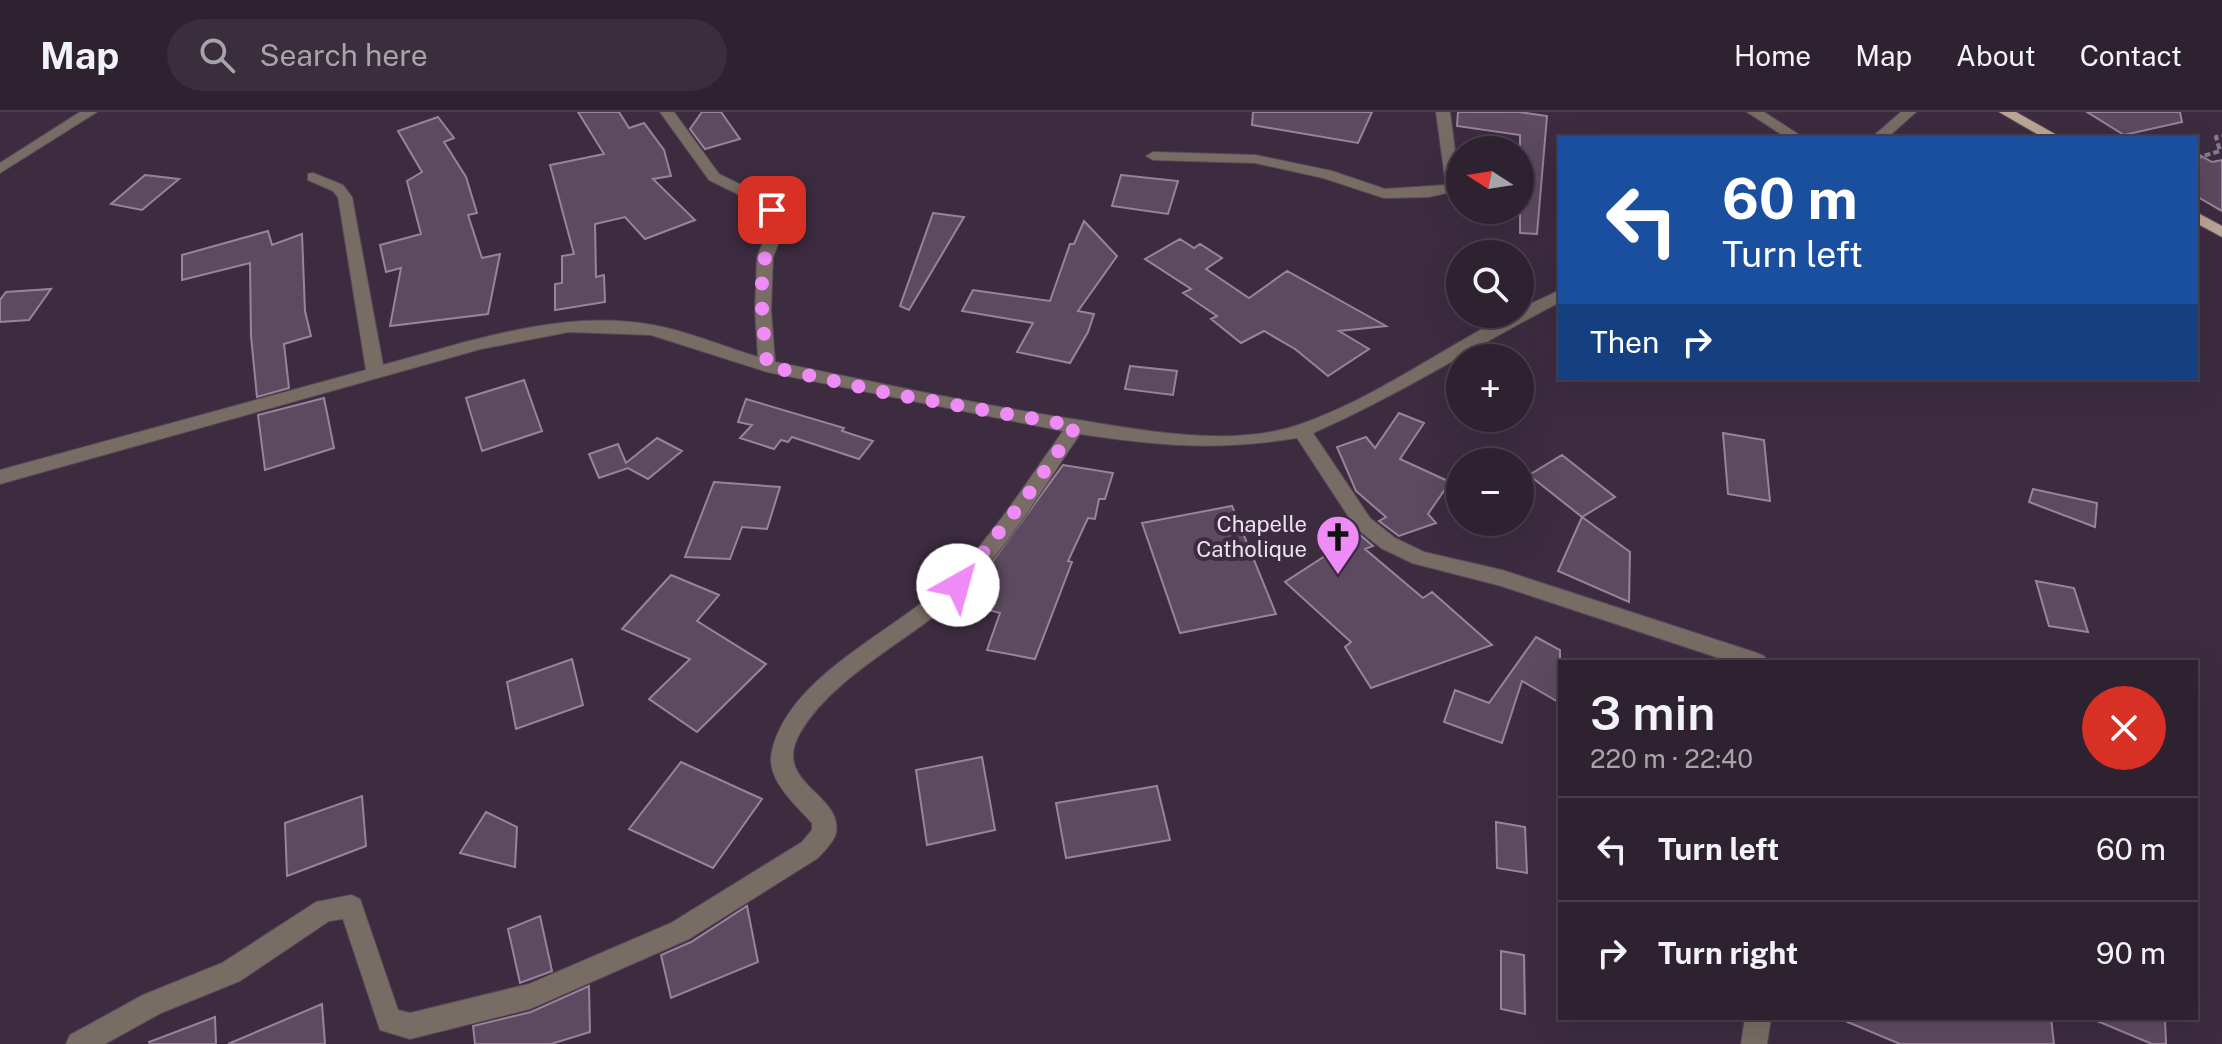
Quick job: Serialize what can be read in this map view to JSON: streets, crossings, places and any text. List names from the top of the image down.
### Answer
{
  "places": {
    "church": ["Chapelle Catholique"]
  },
  "north": "left",
  "page": {
    "header": "Map",
    "search": "Search here",
    "nav": [
      "Home",
      "Map",
      "About",
      "Contact"
    ],
    "map_buttons": ["+", "−"],
    "turn": ["60 m", "Turn left"],
    "then": "Then",
    "heading": ["3 min", "220 m · 22:40"],
    "list": [
      {
        "name": "Turn left",
        "value": "60 m"
      },
      {
        "name": "Turn right",
        "value": "90 m"
      }
    ]
  }
}
